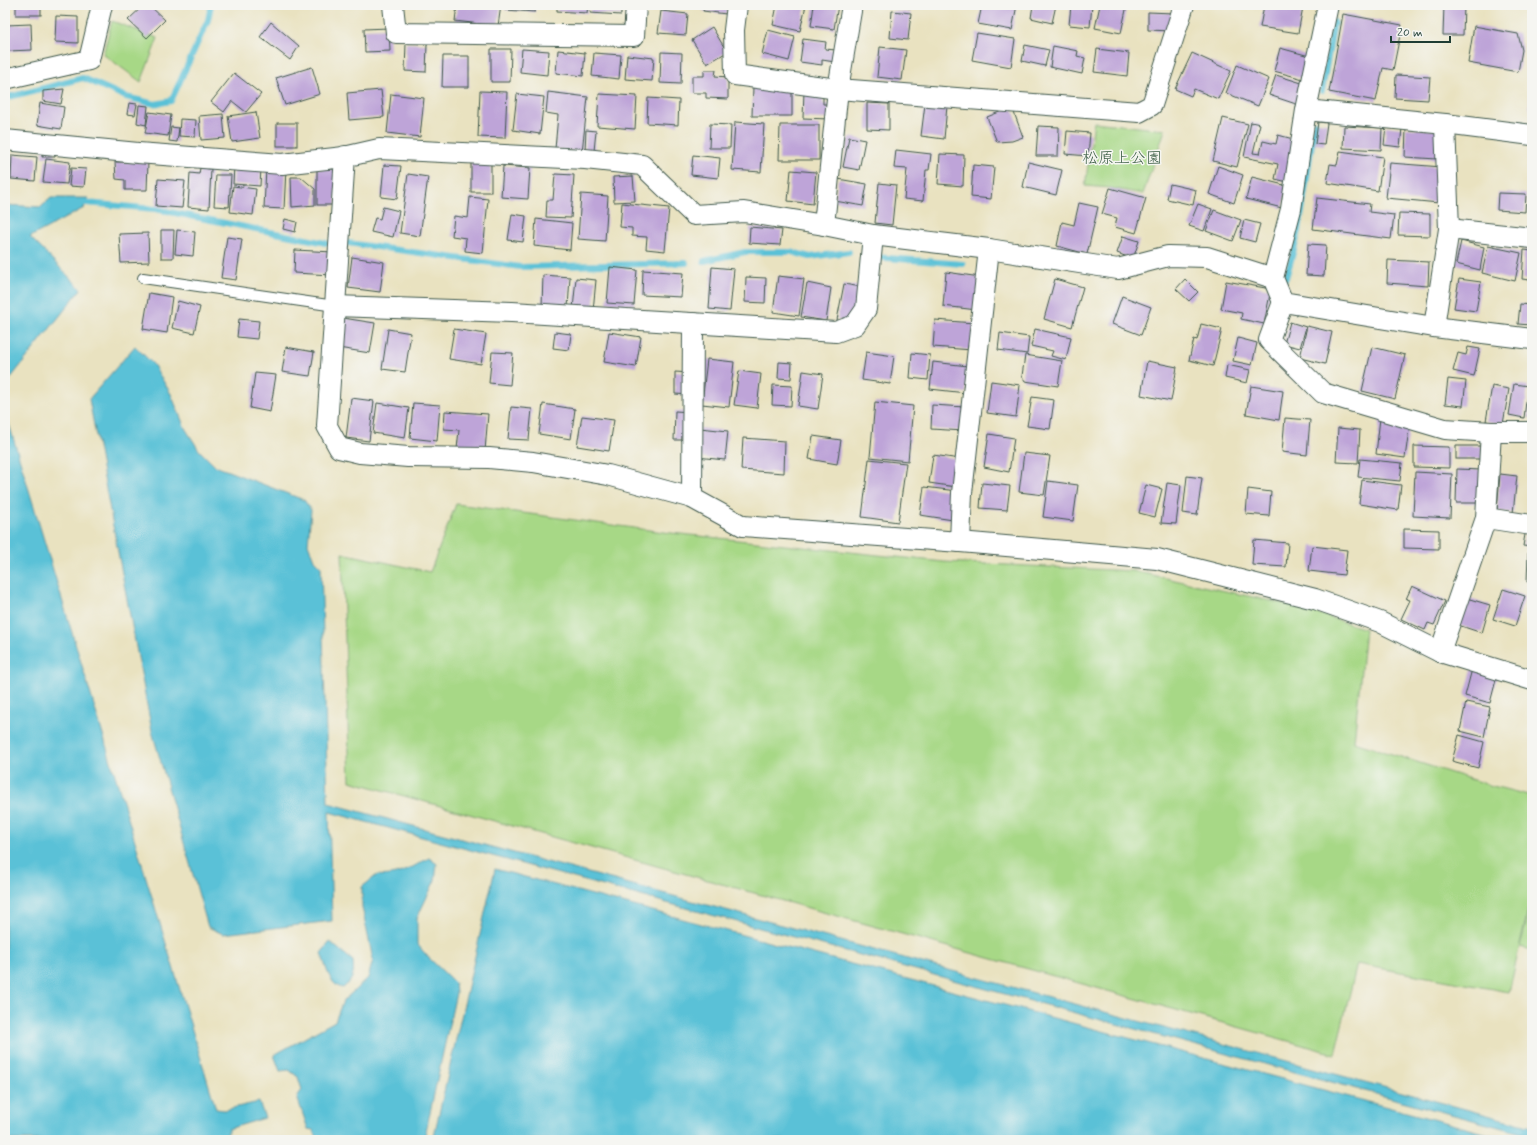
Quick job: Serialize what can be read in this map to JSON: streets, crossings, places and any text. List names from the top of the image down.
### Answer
{
  "parks": ["松原上公園"],
  "scale_bar": "20 m"
}
